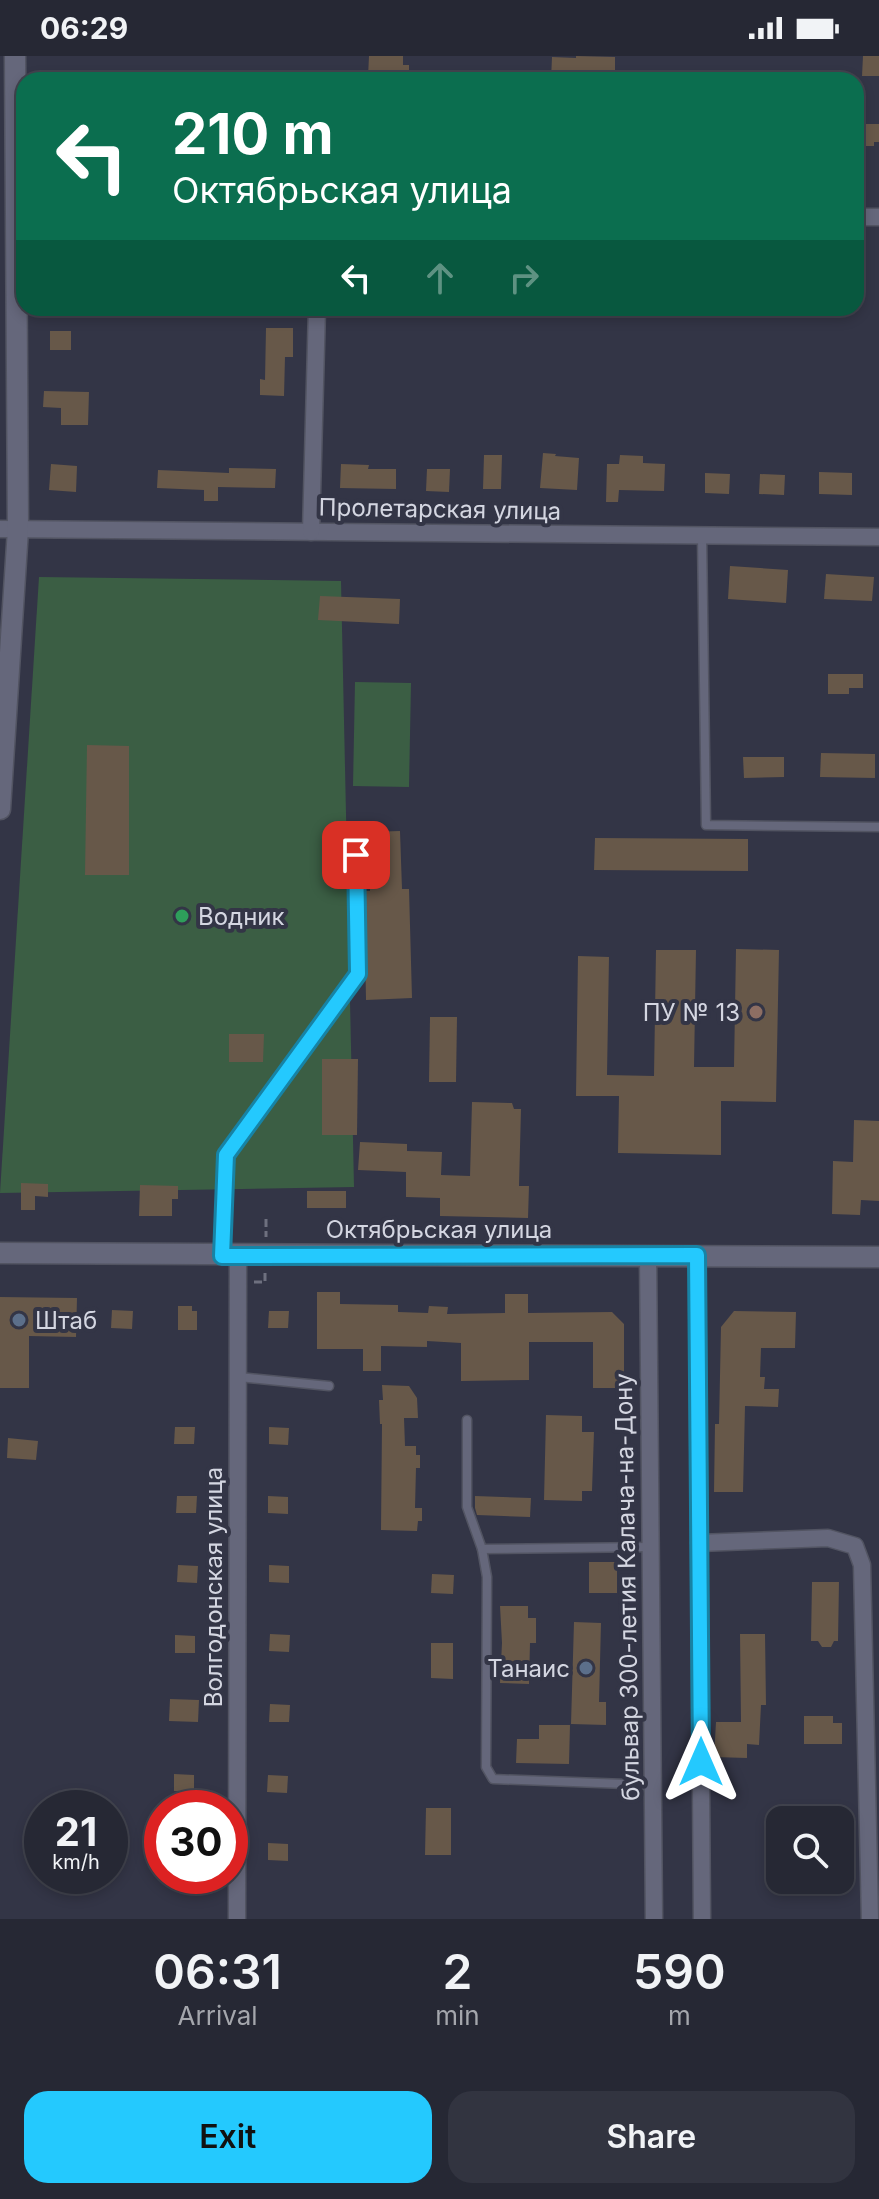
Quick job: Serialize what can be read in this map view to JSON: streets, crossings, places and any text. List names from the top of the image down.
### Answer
{
  "streets": {
    "main road": ["Октябрьская улица"],
    "street": ["Пролетарская улица", "Волгодонская улица", "бульвар 300-летия Калача-на-Дону"]
  },
  "crossings": [
    ["Октябрьская улица", "Волгодонская улица"],
    ["Октябрьская улица", "бульвар 300-летия Калача-на-Дону"]
  ],
  "places": [
    "Водник",
    "ПУ № 13",
    "Штаб",
    "Танаис"
  ],
  "page": {
    "status": "06:29",
    "turn": ["210 m", "Октябрьская улица"],
    "speed": "21 km/h",
    "limit": "30",
    "eta": [
      "06:31",
      "Arrival",
      "2",
      "min",
      "590",
      "m"
    ],
    "buttons": ["Exit", "Share"]
  }
}
